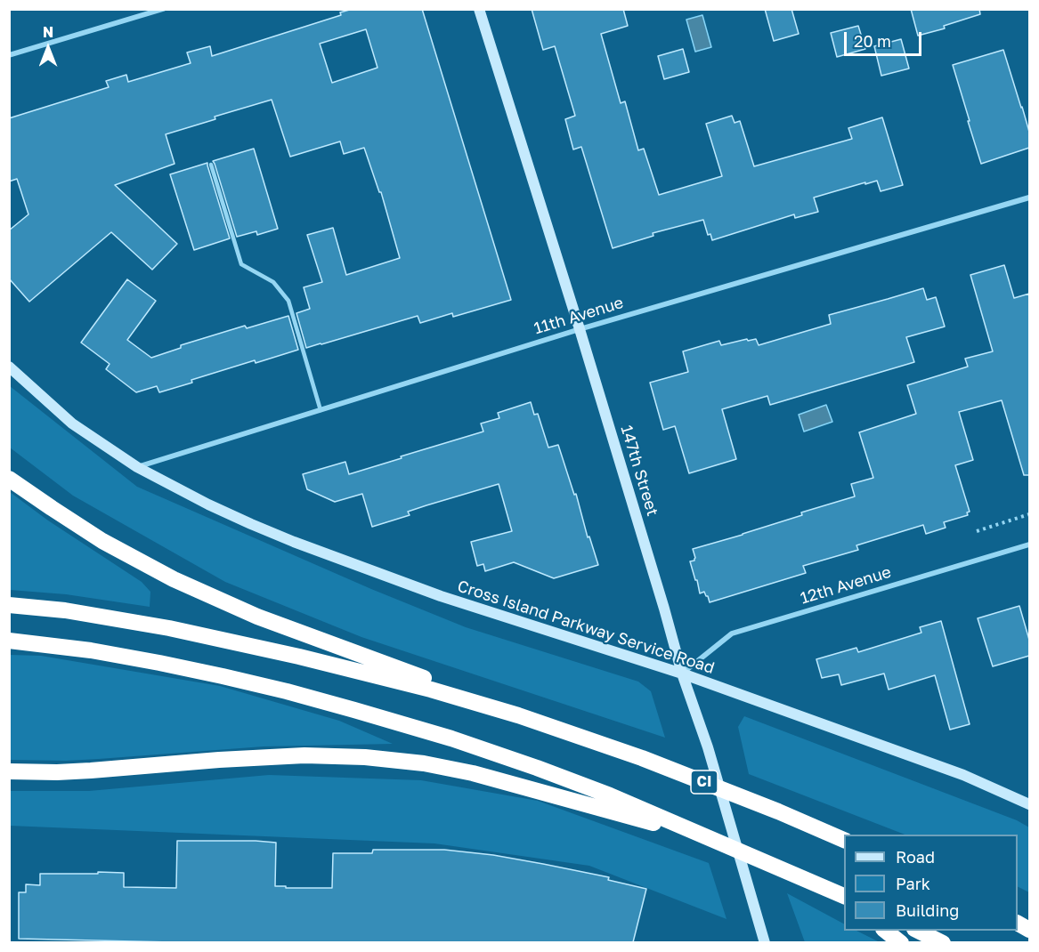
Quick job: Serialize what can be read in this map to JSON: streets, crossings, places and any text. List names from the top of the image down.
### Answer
{
  "streets": {
    "highway": ["CI"],
    "street": [
      "11th Avenue",
      "147th Street",
      "12th Avenue",
      "Cross Island Parkway Service Road"
    ]
  },
  "crossings": [
    ["11th Avenue", "147th Street"],
    ["11th Avenue", "Cross Island Parkway Service Road"],
    ["147th Street", "12th Avenue"],
    ["147th Street", "Cross Island Parkway Service Road"],
    ["12th Avenue", "Cross Island Parkway Service Road"]
  ],
  "legend": ["Road", "Park", "Building"],
  "scale_bar": "20 m",
  "north": "top"
}
